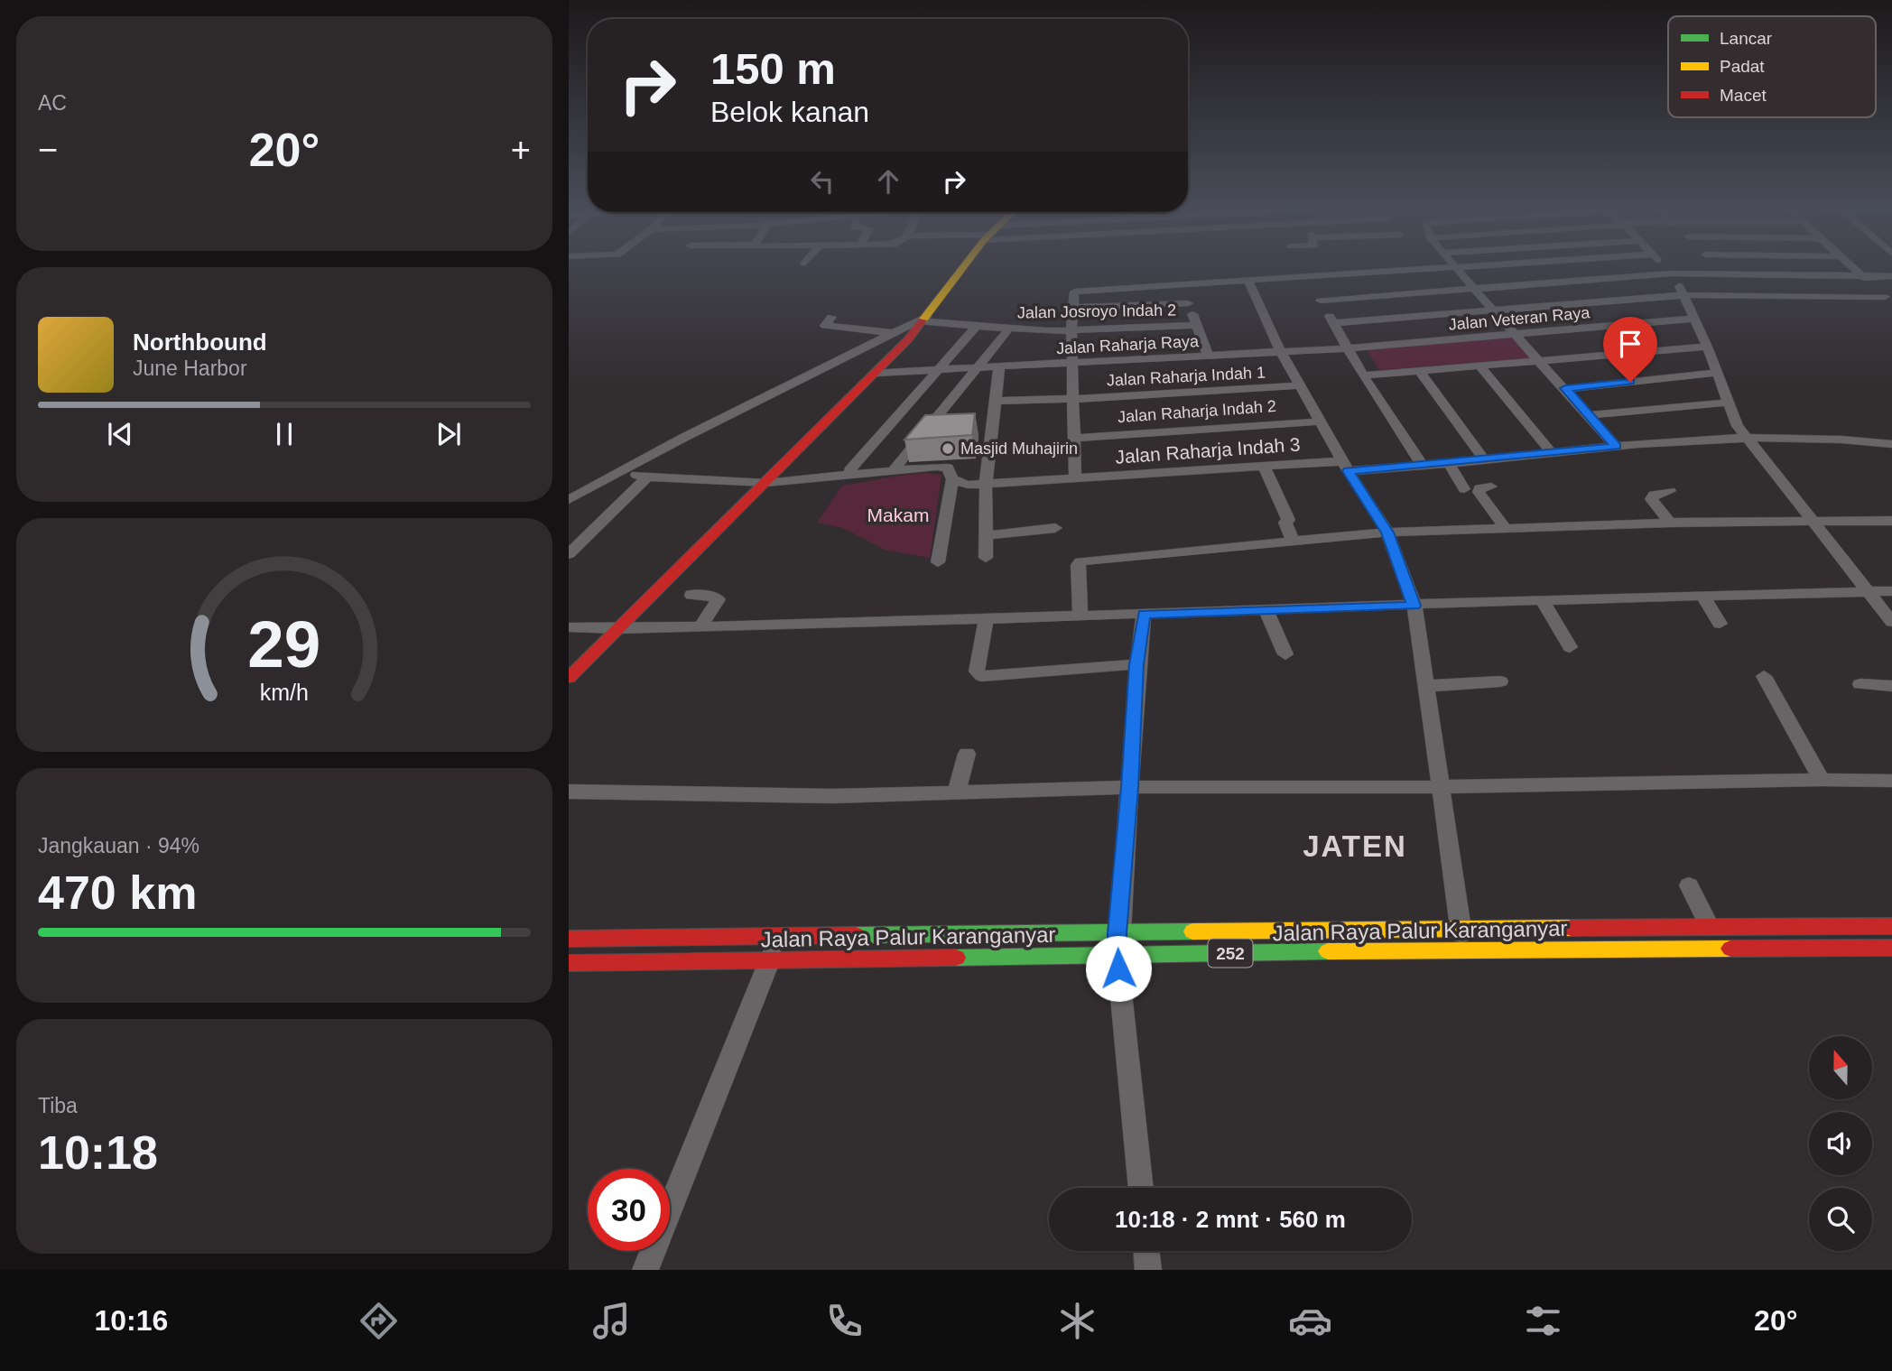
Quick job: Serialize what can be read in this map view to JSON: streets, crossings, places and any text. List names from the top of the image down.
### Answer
{
  "streets": {
    "main road": ["Jalan Raya Palur Karanganyar", "252"],
    "street": [
      "Jalan Josroyo Indah 2",
      "Jalan Veteran Raya",
      "Jalan Raharja Raya",
      "Jalan Raharja Indah 1",
      "Jalan Raharja Indah 2",
      "Jalan Raharja Indah 3"
    ]
  },
  "crossings": [
    ["Jalan Veteran Raya", "Jalan Raharja Raya"]
  ],
  "districts": ["JATEN"],
  "parks": ["Makam"],
  "places": ["Masjid Muhajirin"],
  "legend": ["Lancar", "Padat", "Macet"],
  "north": "top",
  "page": {
    "tile": [
      "AC",
      ["Jangkauan · 94%", "470 km"],
      ["Tiba", "10:18"]
    ],
    "turn": ["150 m", "Belok kanan"],
    "heat": ["−", "20°", "+"],
    "song": ["Northbound", "June Harbor"],
    "limit": "30",
    "trip": "10:18 · 2 mnt · 560 m",
    "tabs": ["10:16", "20°"],
    "gauge": ["29", "km/h"]
  }
}
